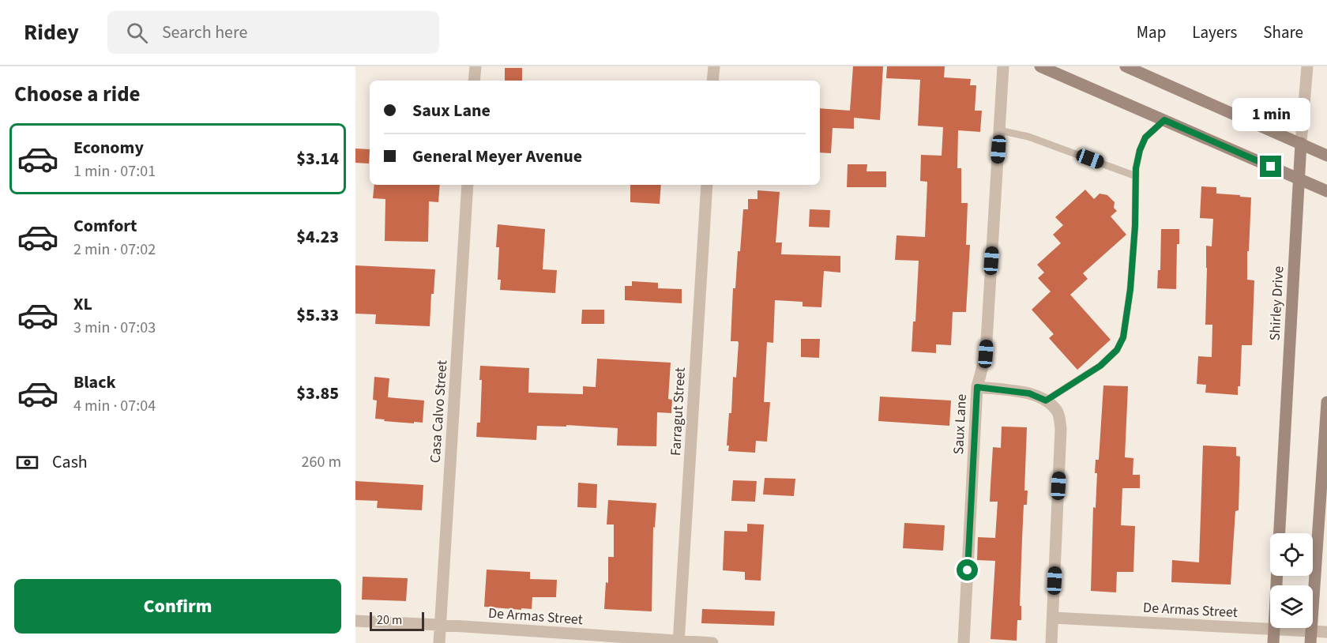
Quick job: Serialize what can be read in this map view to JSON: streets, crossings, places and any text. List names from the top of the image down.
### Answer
{
  "streets": {
    "street": [
      "Shirley Drive",
      "Casa Calvo Street",
      "Farragut Street",
      "Saux Lane",
      "De Armas Street"
    ]
  },
  "crossings": [
    ["Casa Calvo Street", "De Armas Street"],
    ["Farragut Street", "De Armas Street"]
  ],
  "scale_bar": "20 m",
  "page": {
    "header": "Ridey",
    "search": "Search here",
    "nav": ["Map", "Layers", "Share"],
    "heading": "Choose a ride",
    "banner": ["Saux Lane", "General Meyer Avenue"],
    "bubble": "1 min",
    "list": [
      {
        "name": "Economy",
        "note": "1 min · 07:01",
        "value": "$3.14"
      },
      {
        "name": "Comfort",
        "note": "2 min · 07:02",
        "value": "$4.23"
      },
      {
        "name": "XL",
        "note": "3 min · 07:03",
        "value": "$5.33"
      },
      {
        "name": "Black",
        "note": "4 min · 07:04",
        "value": "$3.85"
      }
    ],
    "pay": ["Cash", "260 m"],
    "buttons": "Confirm",
    "scale": "20 m"
  }
}
